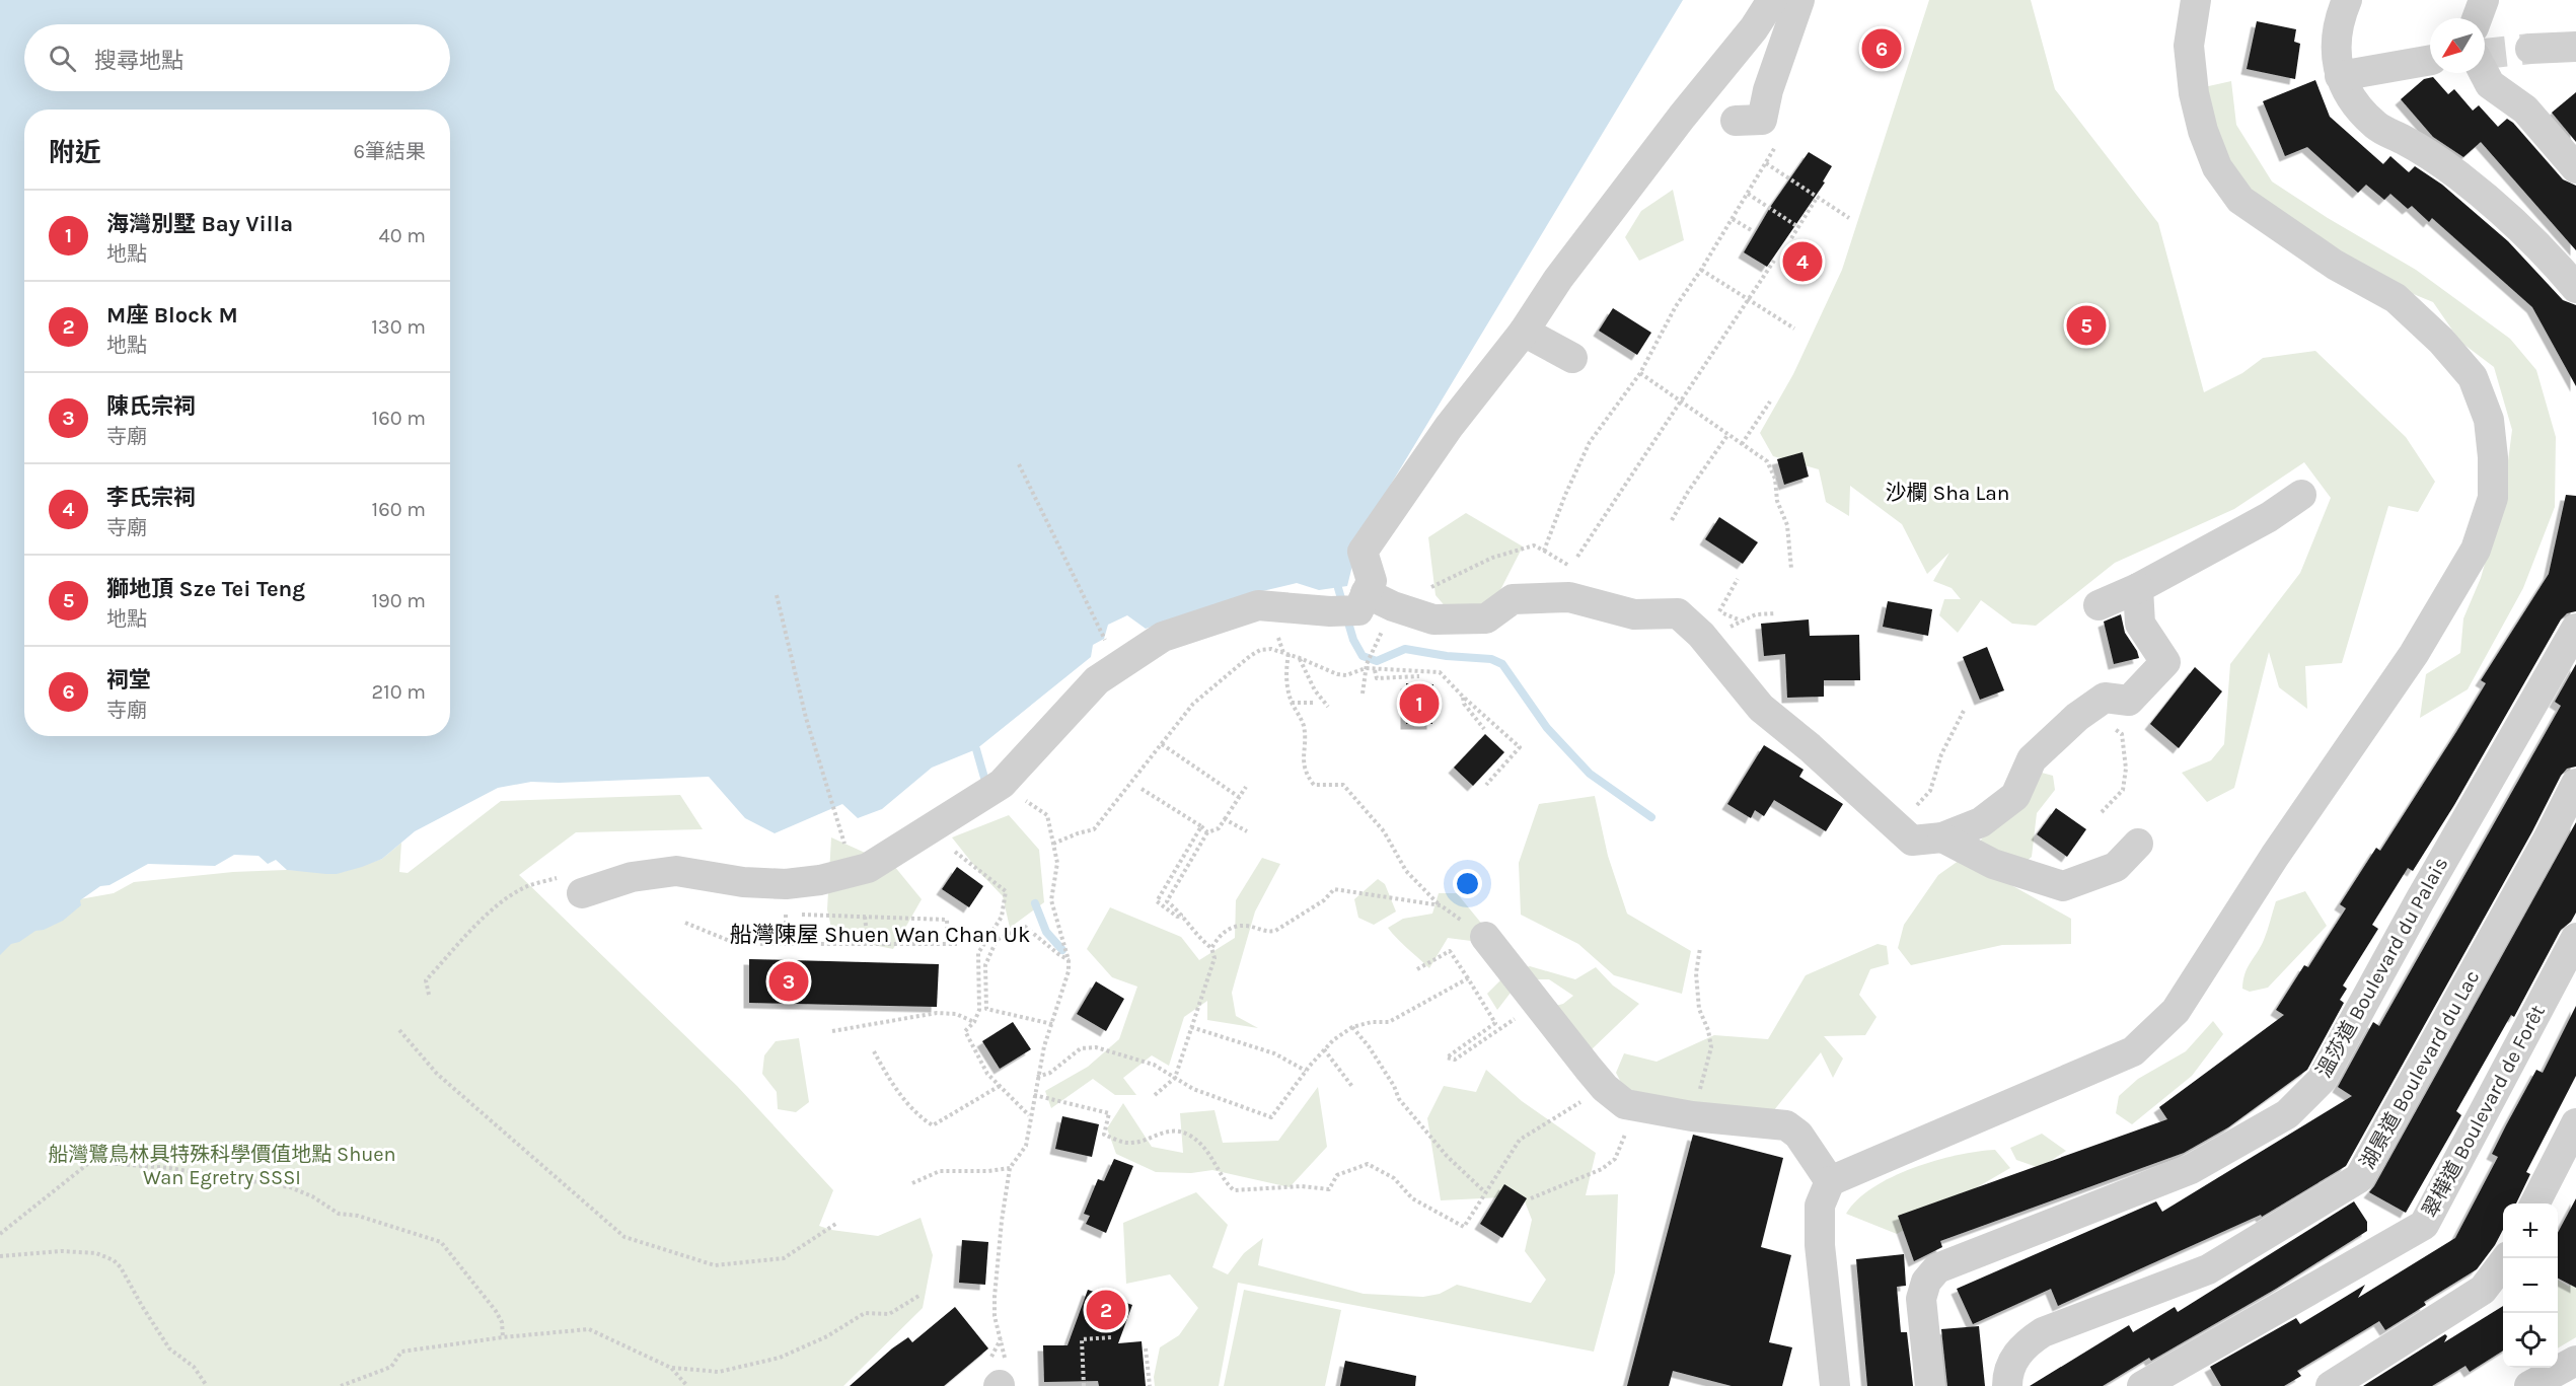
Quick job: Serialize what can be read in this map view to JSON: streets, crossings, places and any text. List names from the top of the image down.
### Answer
{
  "streets": {
    "street": ["溫莎道 Boulevard du Palais", "湖景道 Boulevard du Lac", "翠樺道 Boulevard de Forêt"]
  },
  "districts": ["沙欄 Sha Lan", "船灣陳屋 Shuen Wan Chan Uk"],
  "parks": ["船灣鷺鳥林具特殊科學價值地點 Shuen Wan Egretry SSSI"],
  "north": "bottom left",
  "page": {
    "search": "搜尋地點",
    "pins": [
      "6",
      "4",
      "5",
      "1",
      "3",
      "2"
    ],
    "heading": ["附近", "6筆結果"],
    "list": [
      {
        "mark": "1",
        "name": "海灣別墅 Bay Villa",
        "note": "地點",
        "value": "40 m"
      },
      {
        "mark": "2",
        "name": "M座 Block M",
        "note": "地點",
        "value": "130 m"
      },
      {
        "mark": "3",
        "name": "陳氏宗祠",
        "note": "寺廟",
        "value": "160 m"
      },
      {
        "mark": "4",
        "name": "李氏宗祠",
        "note": "寺廟",
        "value": "160 m"
      },
      {
        "mark": "5",
        "name": "獅地頂 Sze Tei Teng",
        "note": "地點",
        "value": "190 m"
      },
      {
        "mark": "6",
        "name": "祠堂",
        "note": "寺廟",
        "value": "210 m"
      }
    ],
    "map_buttons": ["+", "−"]
  }
}
